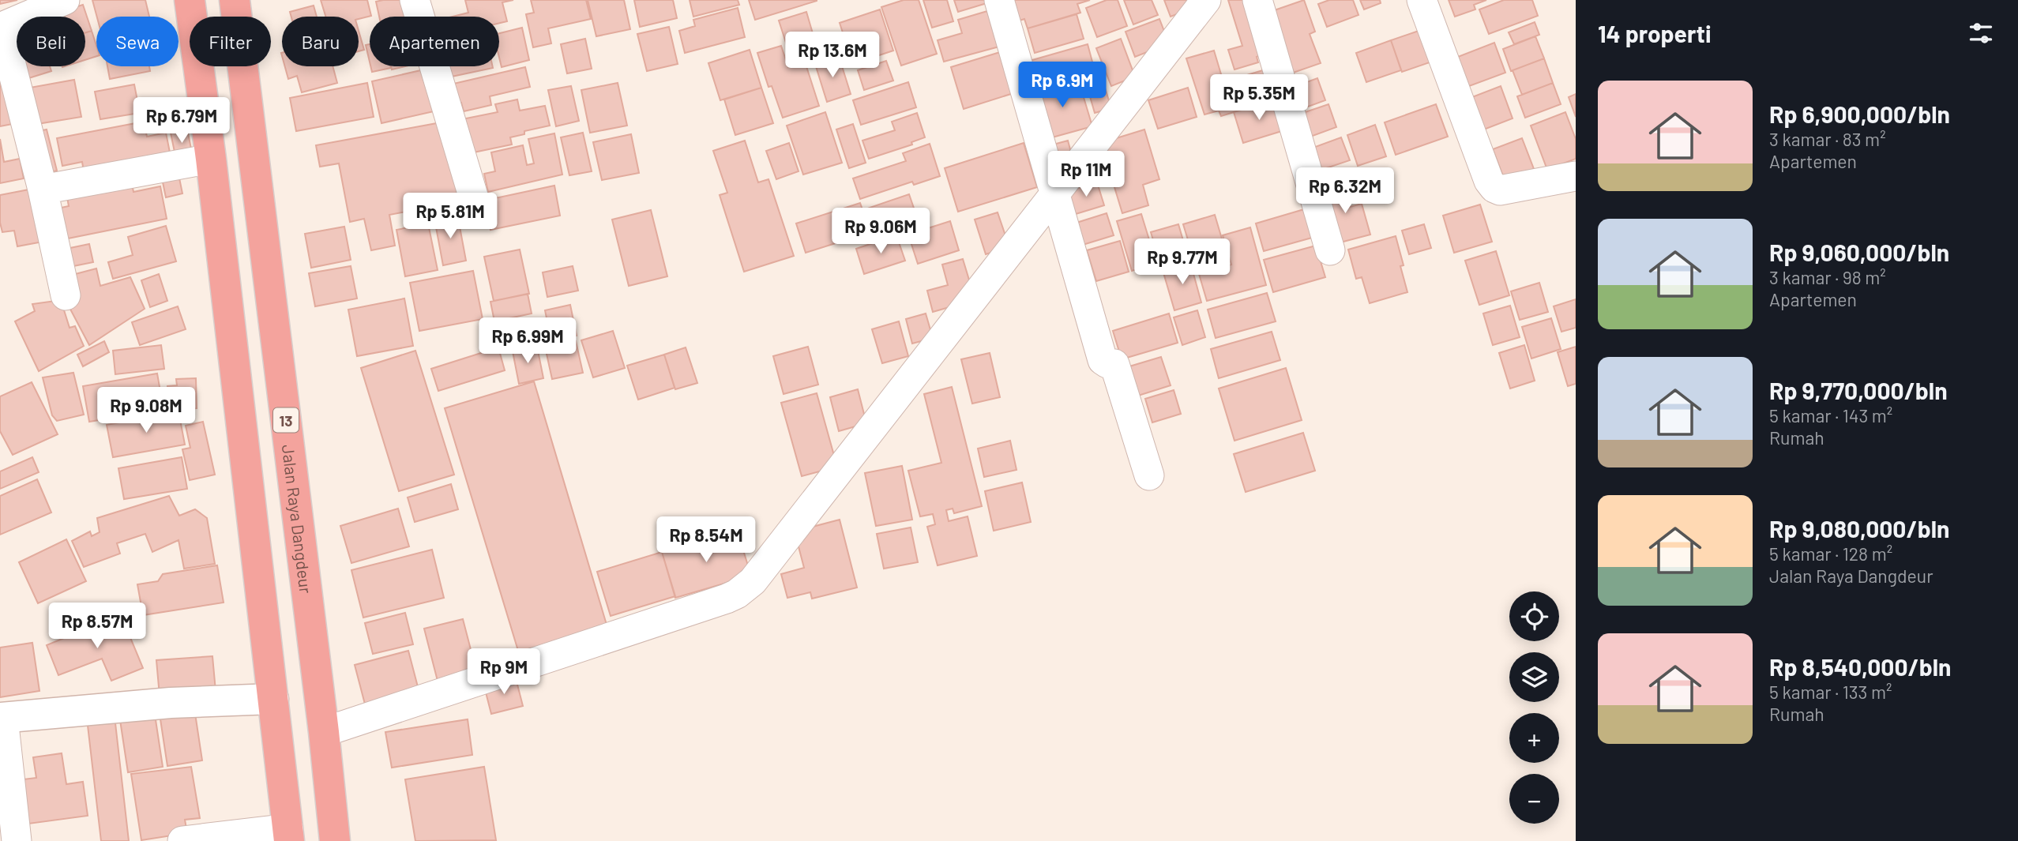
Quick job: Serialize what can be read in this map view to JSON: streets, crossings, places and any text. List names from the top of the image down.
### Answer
{
  "streets": {
    "highway": ["13", "Jalan Raya Dangdeur"]
  },
  "page": {
    "heading": "14 properti",
    "chip": [
      "Beli",
      "Sewa",
      "Filter",
      "Baru",
      "Apartemen"
    ],
    "price": [
      "Rp 13.6M",
      "Rp 6.9M",
      "Rp 5.35M",
      "Rp 6.79M",
      "Rp 11M",
      "Rp 6.32M",
      "Rp 5.81M",
      "Rp 9.06M",
      "Rp 9.77M",
      "Rp 6.99M",
      "Rp 9.08M",
      "Rp 8.54M",
      "Rp 8.57M",
      "Rp 9M"
    ],
    "list": [
      {
        "name": "Rp 6,900,000/bln",
        "note": "3 kamar · 83 m² · Apartemen"
      },
      {
        "name": "Rp 9,060,000/bln",
        "note": "3 kamar · 98 m² · Apartemen"
      },
      {
        "name": "Rp 9,770,000/bln",
        "note": "5 kamar · 143 m² · Rumah"
      },
      {
        "name": "Rp 9,080,000/bln",
        "note": "5 kamar · 128 m² · Jalan Raya Dangdeur"
      },
      {
        "name": "Rp 8,540,000/bln",
        "note": "5 kamar · 133 m² · Rumah"
      }
    ],
    "map_buttons": ["+", "−"]
  }
}
